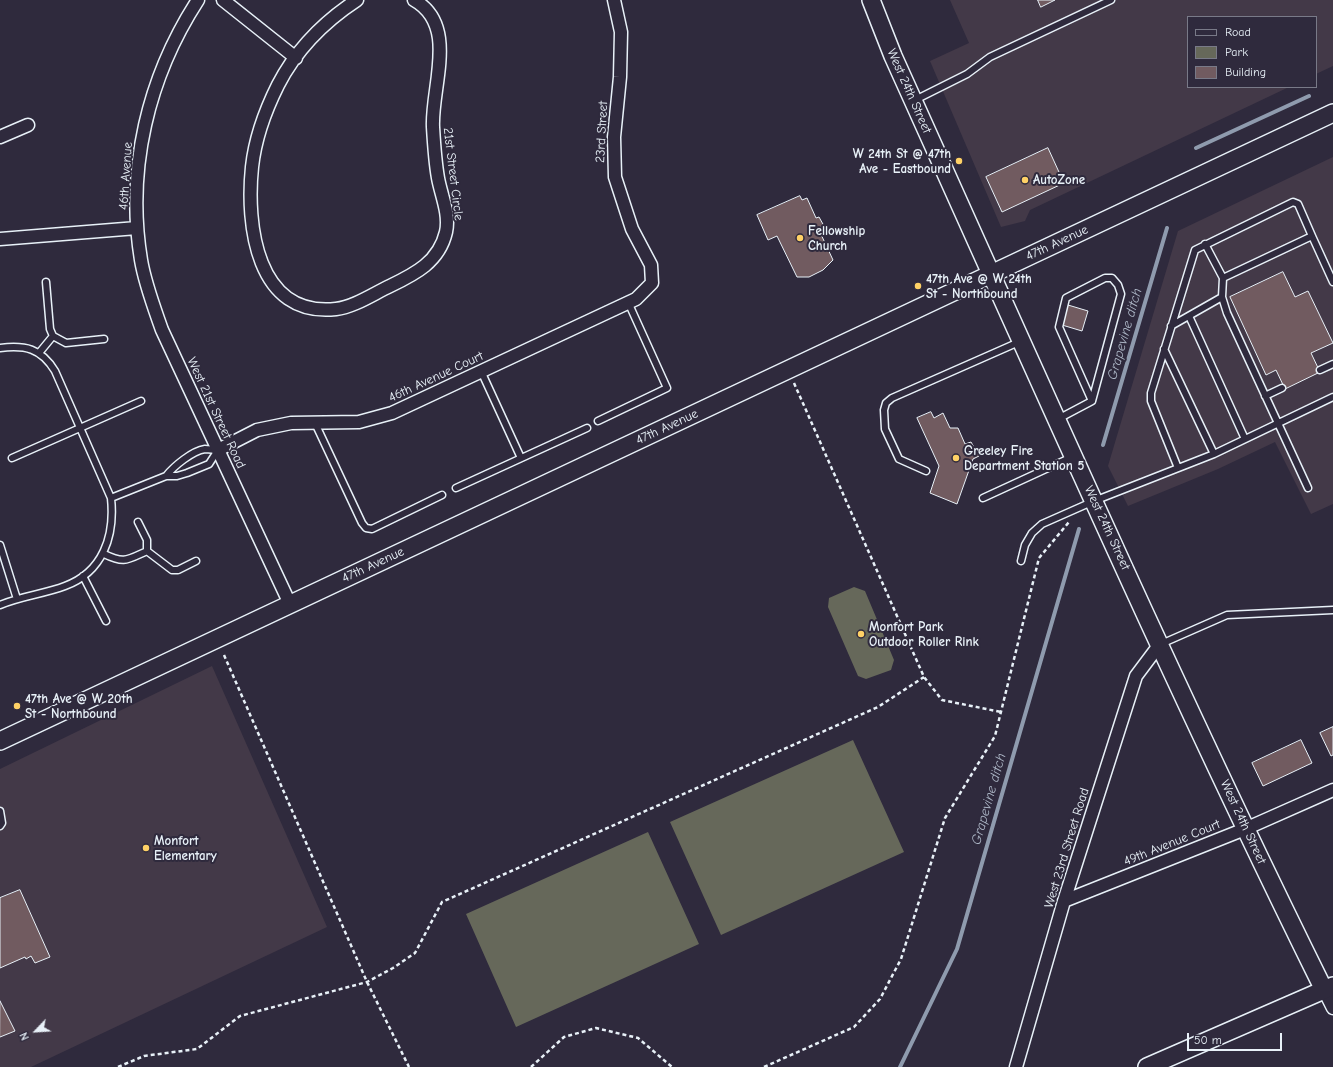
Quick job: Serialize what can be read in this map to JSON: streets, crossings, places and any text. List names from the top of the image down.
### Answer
{
  "streets": {
    "main road": ["West 24th Street", "47th Avenue"],
    "street": [
      "23rd Street",
      "21st Street Circle",
      "46th Avenue",
      "46th Avenue Court",
      "West 21st Street Road",
      "49th Avenue Court",
      "West 23rd Street Road"
    ]
  },
  "crossings": [
    ["West 24th Street", "47th Avenue"],
    ["West 24th Street", "49th Avenue Court"],
    ["West 24th Street", "West 23rd Street Road"],
    ["23rd Street", "46th Avenue Court"],
    ["46th Avenue", "West 21st Street Road"],
    ["47th Avenue", "West 21st Street Road"],
    ["46th Avenue Court", "West 21st Street Road"],
    ["49th Avenue Court", "West 23rd Street Road"]
  ],
  "water": ["Grapevine ditch"],
  "places": [
    "W 24th St @ 47th Ave - Eastbound",
    "AutoZone",
    "Fellowship Church",
    "47th Ave @ W 24th St - Northbound",
    "Greeley Fire Department Station 5",
    "Monfort Park Outdoor Roller Rink",
    "47th Ave @ W 20th St - Northbound",
    "Monfort Elementary"
  ],
  "legend": ["Road", "Park", "Building"],
  "scale_bar": "50 m",
  "north": "bottom left"
}
